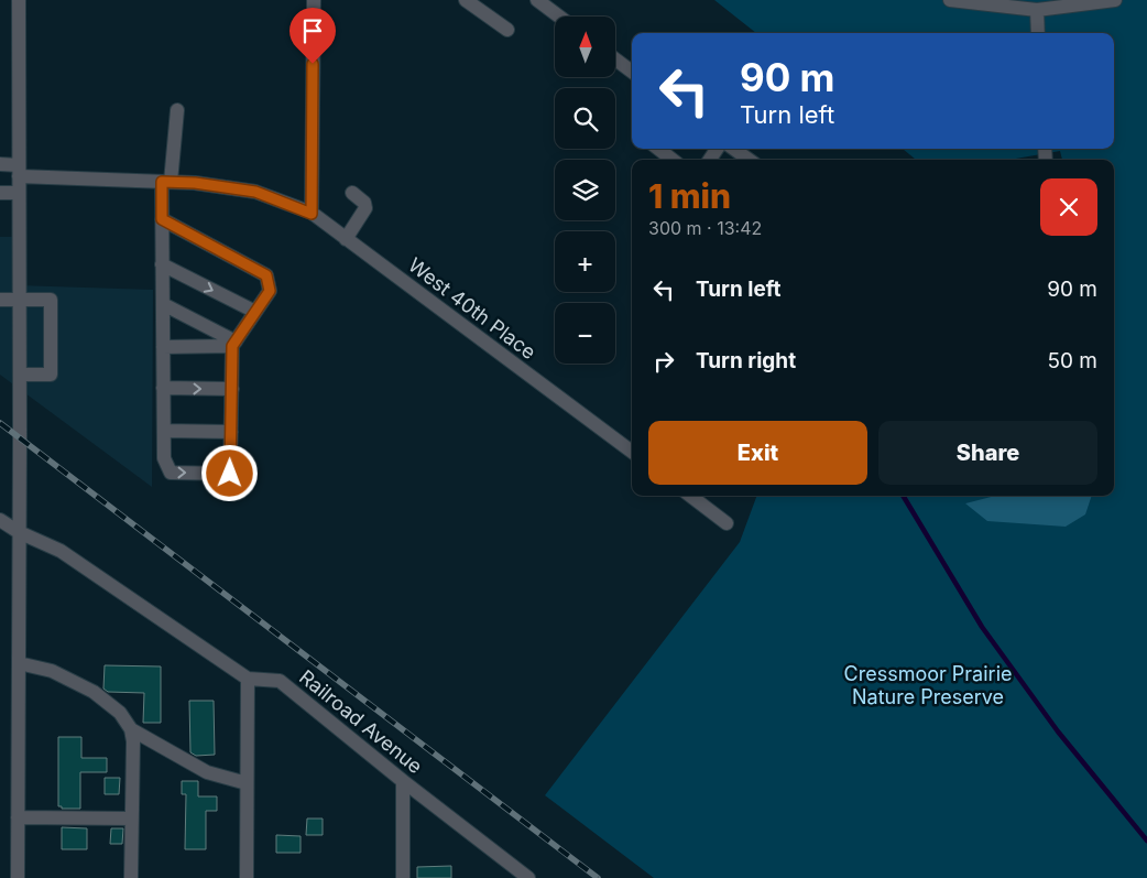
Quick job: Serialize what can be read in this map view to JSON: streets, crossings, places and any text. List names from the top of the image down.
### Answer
{
  "streets": {
    "street": ["West 40th Place", "Railroad Avenue"]
  },
  "parks": ["Cressmoor Prairie Nature Preserve"],
  "north": "top",
  "page": {
    "map_buttons": ["+", "−"],
    "turn": ["90 m", "Turn left"],
    "heading": ["1 min", "300 m · 13:42"],
    "list": [
      {
        "name": "Turn left",
        "value": "90 m"
      },
      {
        "name": "Turn right",
        "value": "50 m"
      }
    ],
    "buttons": ["Exit", "Share"]
  }
}
